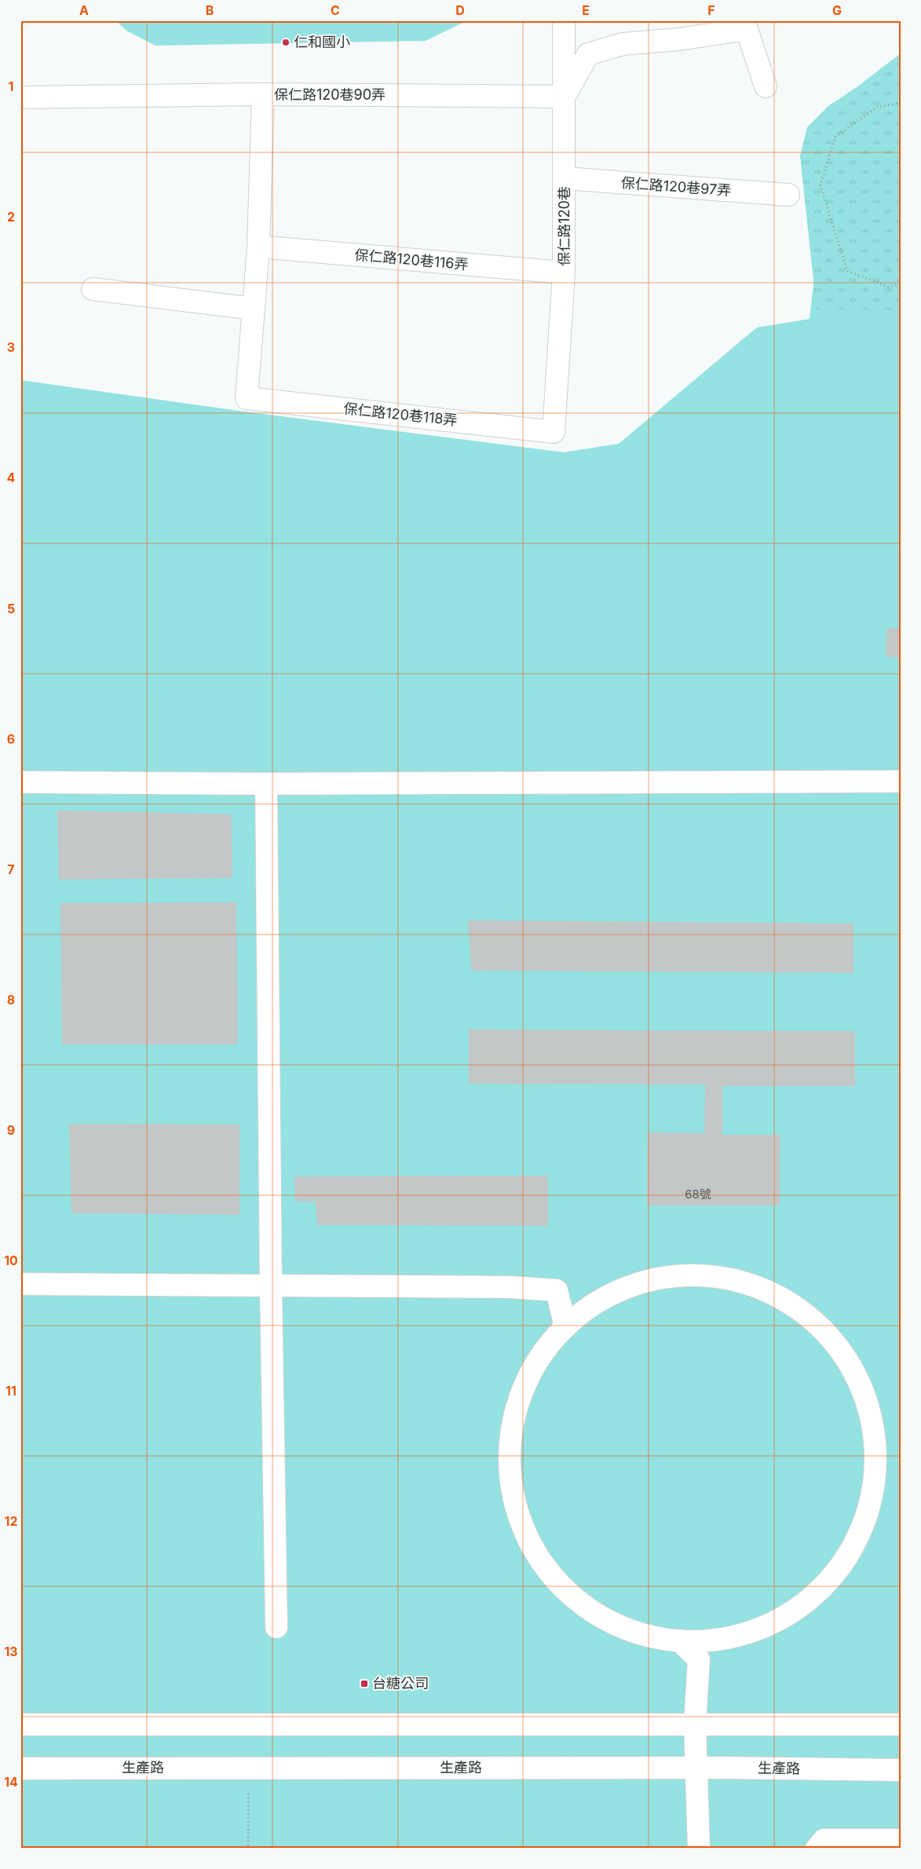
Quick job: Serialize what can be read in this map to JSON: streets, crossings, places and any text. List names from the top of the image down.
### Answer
{
  "streets": {
    "street": [
      "保仁路120巷90弄",
      "保仁路120巷97弄",
      "保仁路120巷",
      "保仁路120巷116弄",
      "保仁路120巷118弄",
      "生產路"
    ]
  },
  "crossings": [
    ["保仁路120巷90弄", "保仁路120巷"],
    ["保仁路120巷90弄", "保仁路120巷116弄"],
    ["保仁路120巷90弄", "保仁路120巷118弄"],
    ["保仁路120巷97弄", "保仁路120巷"],
    ["保仁路120巷", "保仁路120巷116弄"],
    ["保仁路120巷", "保仁路120巷118弄"]
  ],
  "places": {
    "other": ["仁和國小"],
    "transit": ["台糖公司"]
  },
  "house_numbers": ["68號"],
  "grid": {
    "columns": [
      "A",
      "B",
      "C",
      "D",
      "E",
      "F",
      "G"
    ],
    "rows": [
      "1",
      "2",
      "3",
      "4",
      "5",
      "6",
      "7",
      "8",
      "9",
      "10",
      "11",
      "12",
      "13",
      "14"
    ]
  }
}
